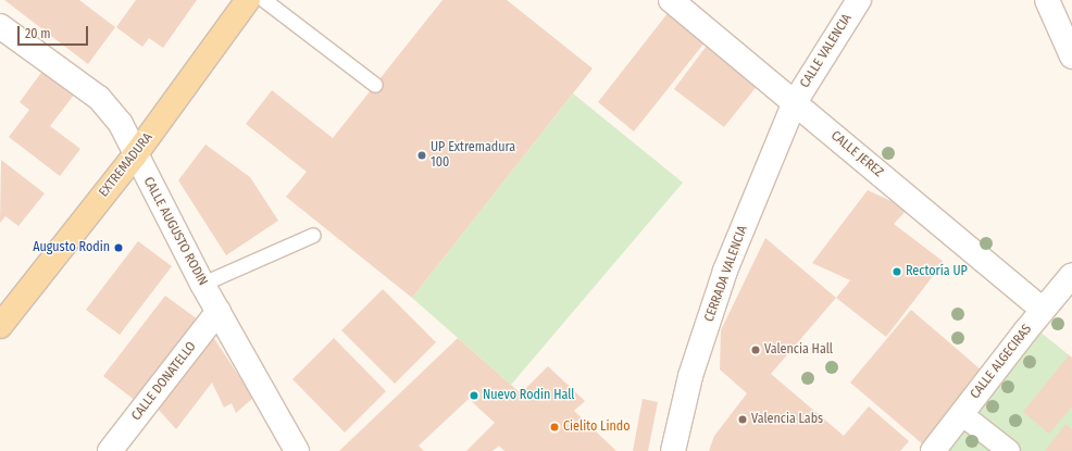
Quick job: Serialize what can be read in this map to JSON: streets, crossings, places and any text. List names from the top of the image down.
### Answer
{
  "streets": {
    "main road": ["EXTREMADURA"],
    "street": [
      "CALLE VALENCIA",
      "CALLE JEREZ",
      "CALLE AUGUSTO RODIN",
      "CERRADA VALENCIA",
      "CALLE ALGECIRAS",
      "CALLE DONATELLO"
    ]
  },
  "crossings": [
    ["CALLE VALENCIA", "CALLE JEREZ"],
    ["CALLE VALENCIA", "CERRADA VALENCIA"],
    ["CALLE JEREZ", "CERRADA VALENCIA"],
    ["CALLE JEREZ", "CALLE ALGECIRAS"],
    ["EXTREMADURA", "CALLE AUGUSTO RODIN"],
    ["CALLE AUGUSTO RODIN", "CALLE DONATELLO"]
  ],
  "places": [
    "UP Extremadura 100",
    "Augusto Rodin",
    "Rectoría UP",
    "Valencia Hall",
    "Nuevo Rodin Hall",
    "Valencia Labs",
    "Cielito Lindo"
  ],
  "scale_bar": "20 m"
}
